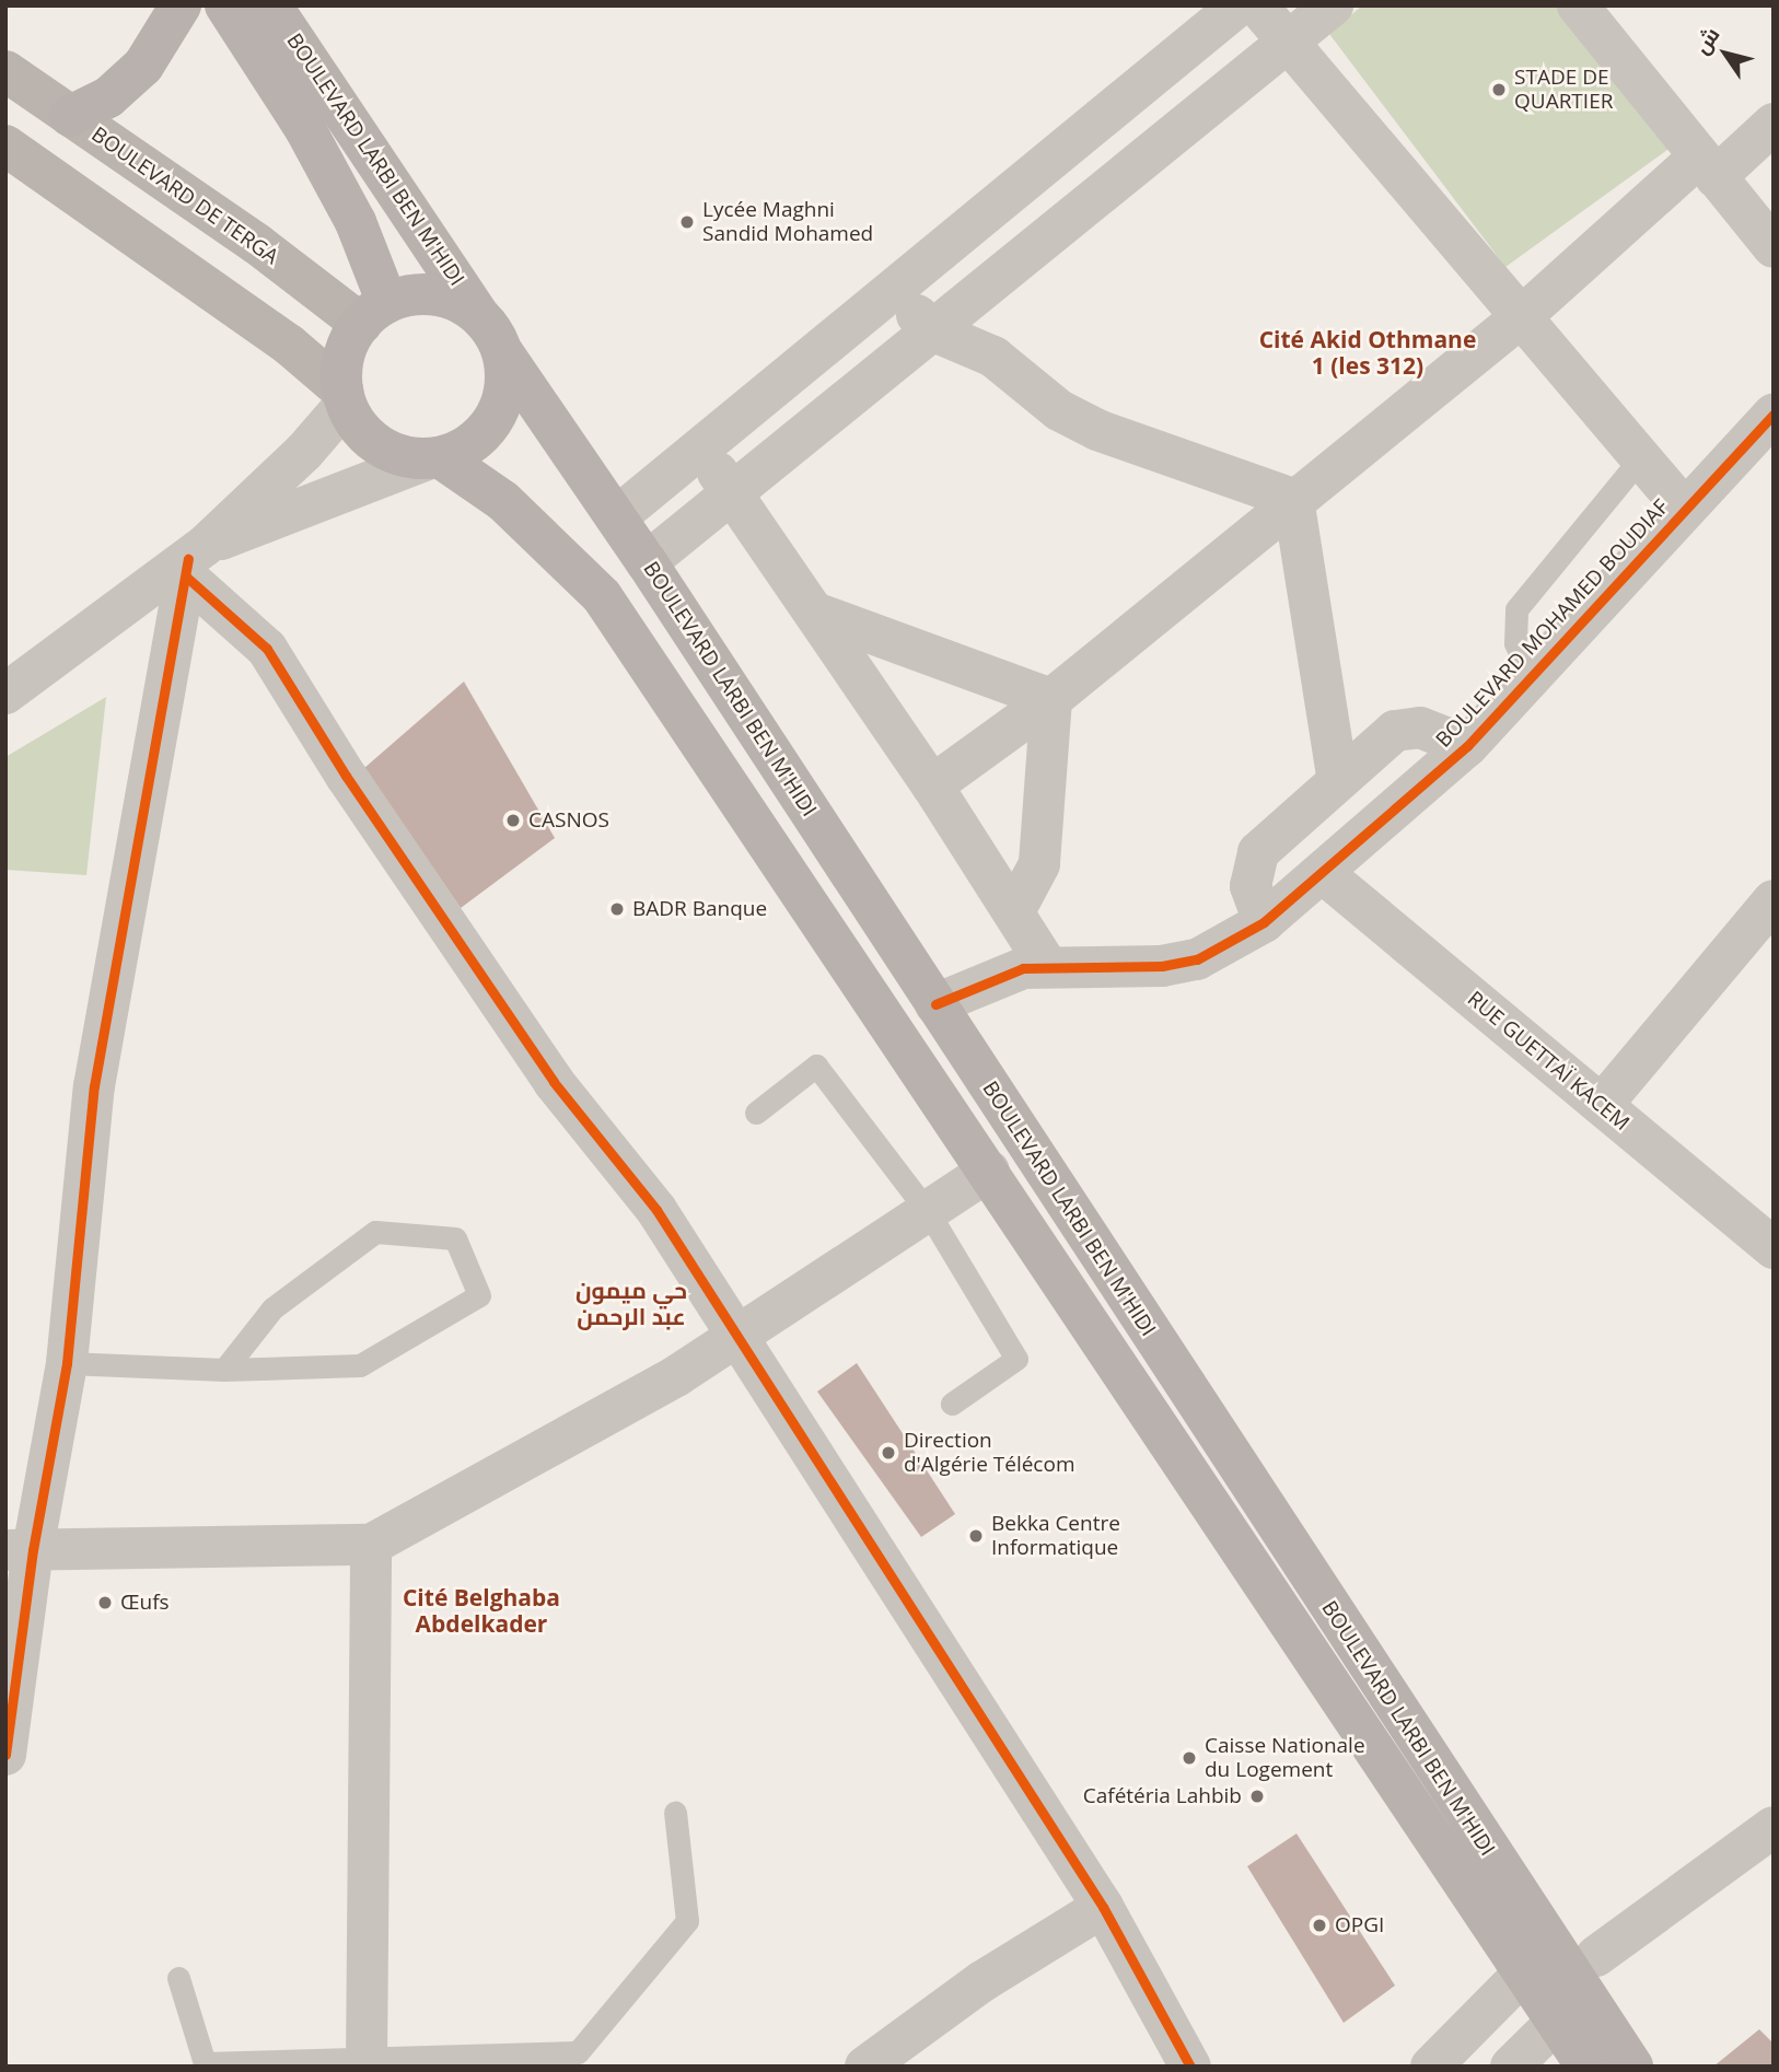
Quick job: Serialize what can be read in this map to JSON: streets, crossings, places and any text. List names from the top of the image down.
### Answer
{
  "streets": {
    "main road": ["BOULEVARD LARBI BEN M'HIDI", "BOULEVARD DE TERGA"],
    "street": ["BOULEVARD MOHAMED BOUDIAF", "RUE GUETTAÏ KACEM"]
  },
  "crossings": [
    ["BOULEVARD LARBI BEN M'HIDI", "BOULEVARD DE TERGA"],
    ["BOULEVARD LARBI BEN M'HIDI", "BOULEVARD MOHAMED BOUDIAF"],
    ["BOULEVARD MOHAMED BOUDIAF", "RUE GUETTAÏ KACEM"]
  ],
  "districts": ["Cité Akid Othmane 1 (les 312)", "حي ميمون عبد الرحمن", "Cité Belghaba Abdelkader"],
  "places": [
    "STADE DE QUARTIER",
    "Lycée Maghni Sandid Mohamed",
    "CASNOS",
    "BADR Banque",
    "Direction d'Algérie Télécom",
    "Bekka Centre Informatique",
    "Œufs",
    "Caisse Nationale du Logement",
    "Cafétéria Lahbib",
    "OPGI"
  ],
  "north": "top left"
}
